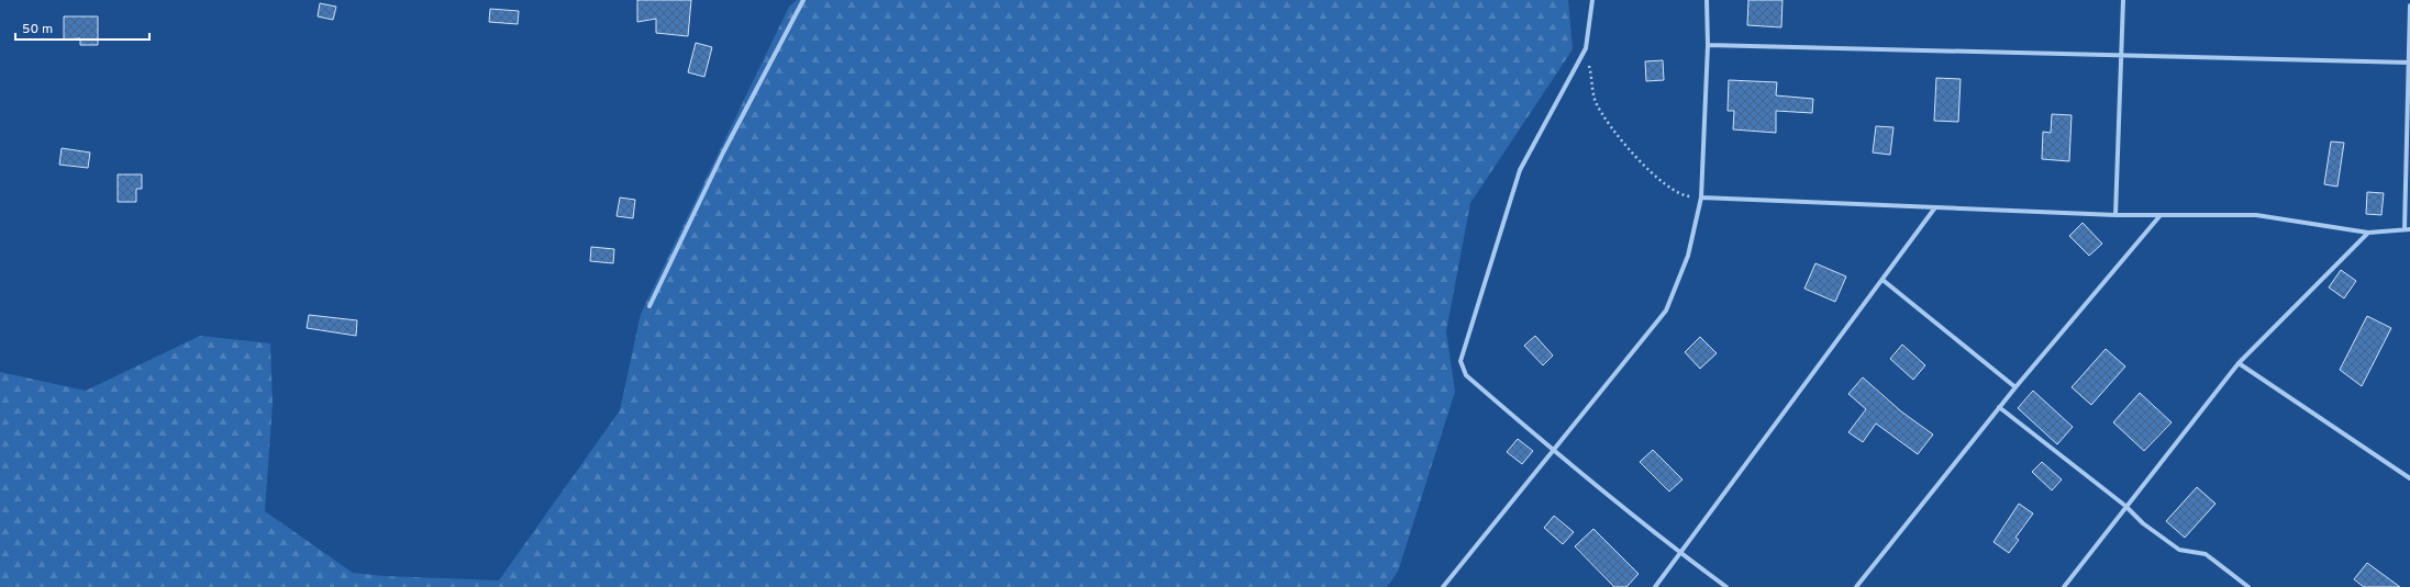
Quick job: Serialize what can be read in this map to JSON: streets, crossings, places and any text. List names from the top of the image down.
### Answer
{
  "scale_bar": "50 m"
}
